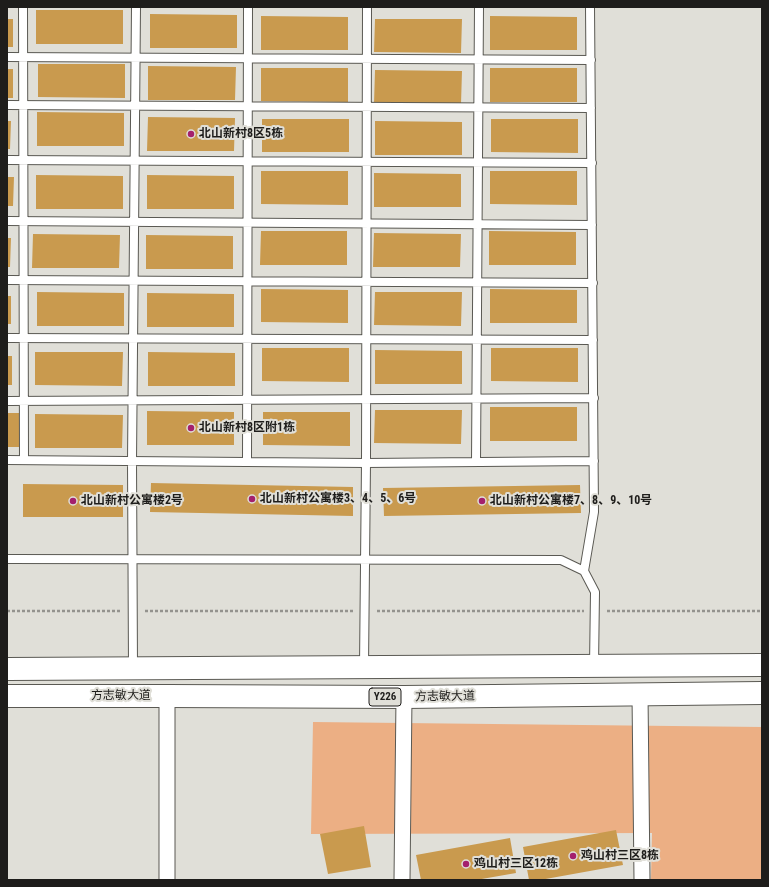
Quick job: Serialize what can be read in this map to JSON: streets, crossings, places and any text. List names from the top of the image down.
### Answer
{
  "streets": {
    "main road": ["方志敏大道", "Y226"]
  },
  "places": [
    "北山新村8区5栋",
    "北山新村8区附1栋",
    "北山新村公寓楼3、4、5、6号",
    "北山新村公寓楼2号",
    "北山新村公寓楼7、8、9、10号",
    "鸡山村三区8栋",
    "鸡山村三区12栋"
  ]
}
